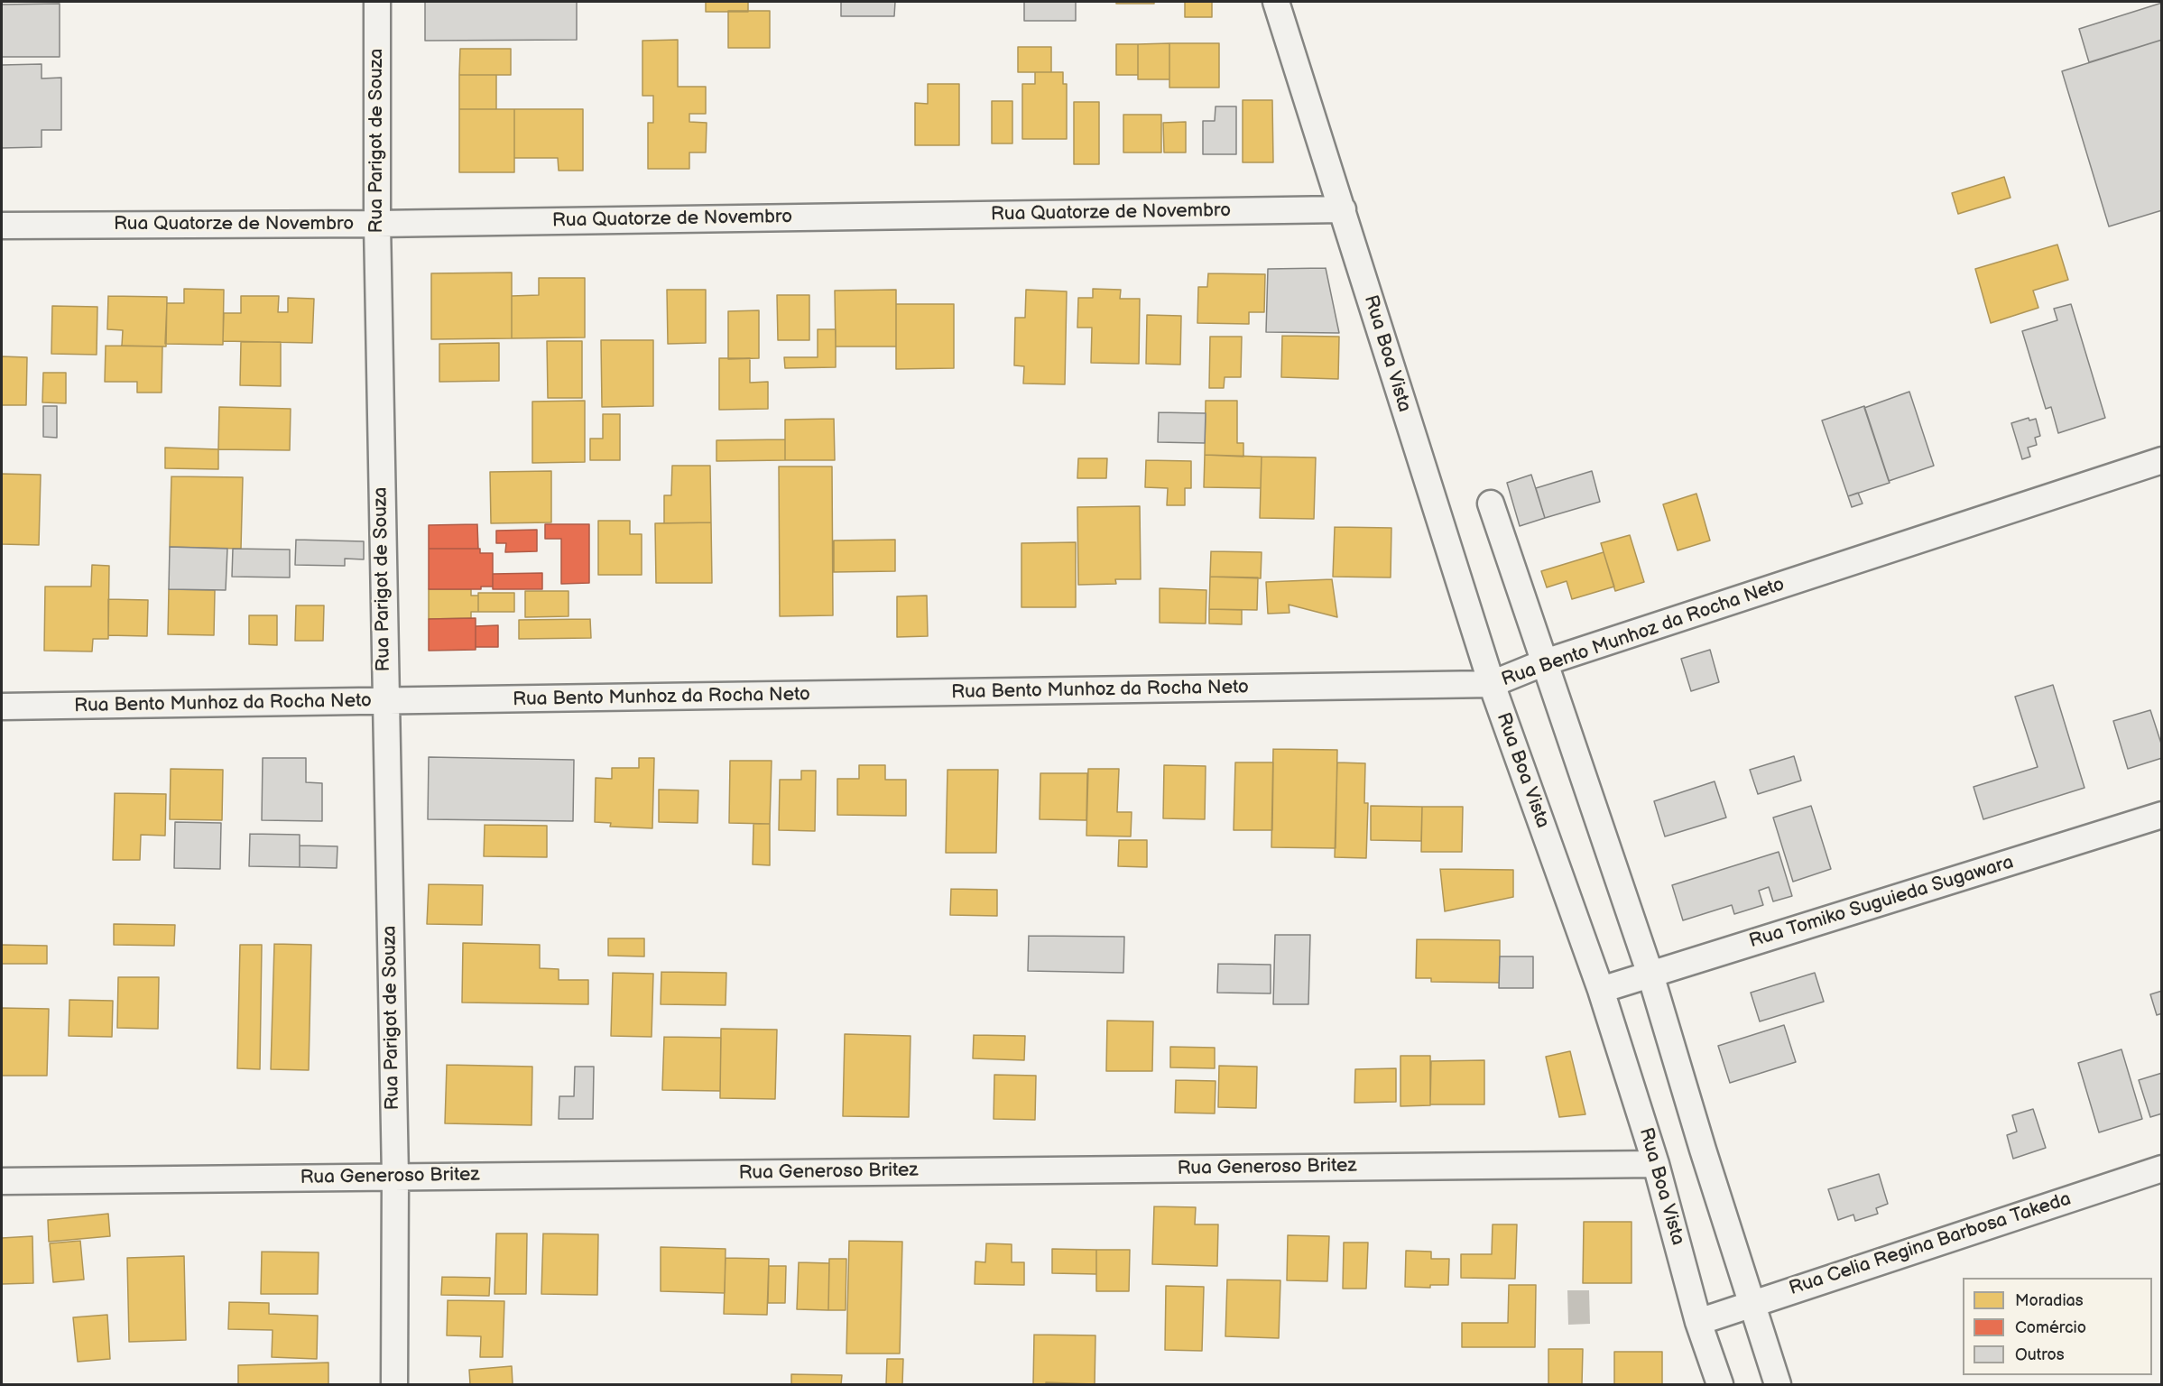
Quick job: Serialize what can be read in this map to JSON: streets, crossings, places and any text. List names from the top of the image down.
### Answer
{
  "streets": {
    "street": [
      "Rua Parigot de Souza",
      "Rua Quatorze de Novembro",
      "Rua Boa Vista",
      "Rua Bento Munhoz da Rocha Neto",
      "Rua Tomiko Suguieda Sugawara",
      "Rua Generoso Britez",
      "Rua Celia Regina Barbosa Takeda"
    ]
  },
  "crossings": [
    ["Rua Parigot de Souza", "Rua Quatorze de Novembro"],
    ["Rua Parigot de Souza", "Rua Bento Munhoz da Rocha Neto"],
    ["Rua Parigot de Souza", "Rua Generoso Britez"],
    ["Rua Quatorze de Novembro", "Rua Boa Vista"],
    ["Rua Boa Vista", "Rua Bento Munhoz da Rocha Neto"],
    ["Rua Boa Vista", "Rua Tomiko Suguieda Sugawara"],
    ["Rua Boa Vista", "Rua Generoso Britez"],
    ["Rua Boa Vista", "Rua Celia Regina Barbosa Takeda"]
  ],
  "legend": ["Moradias", "Comércio", "Outros"]
}
